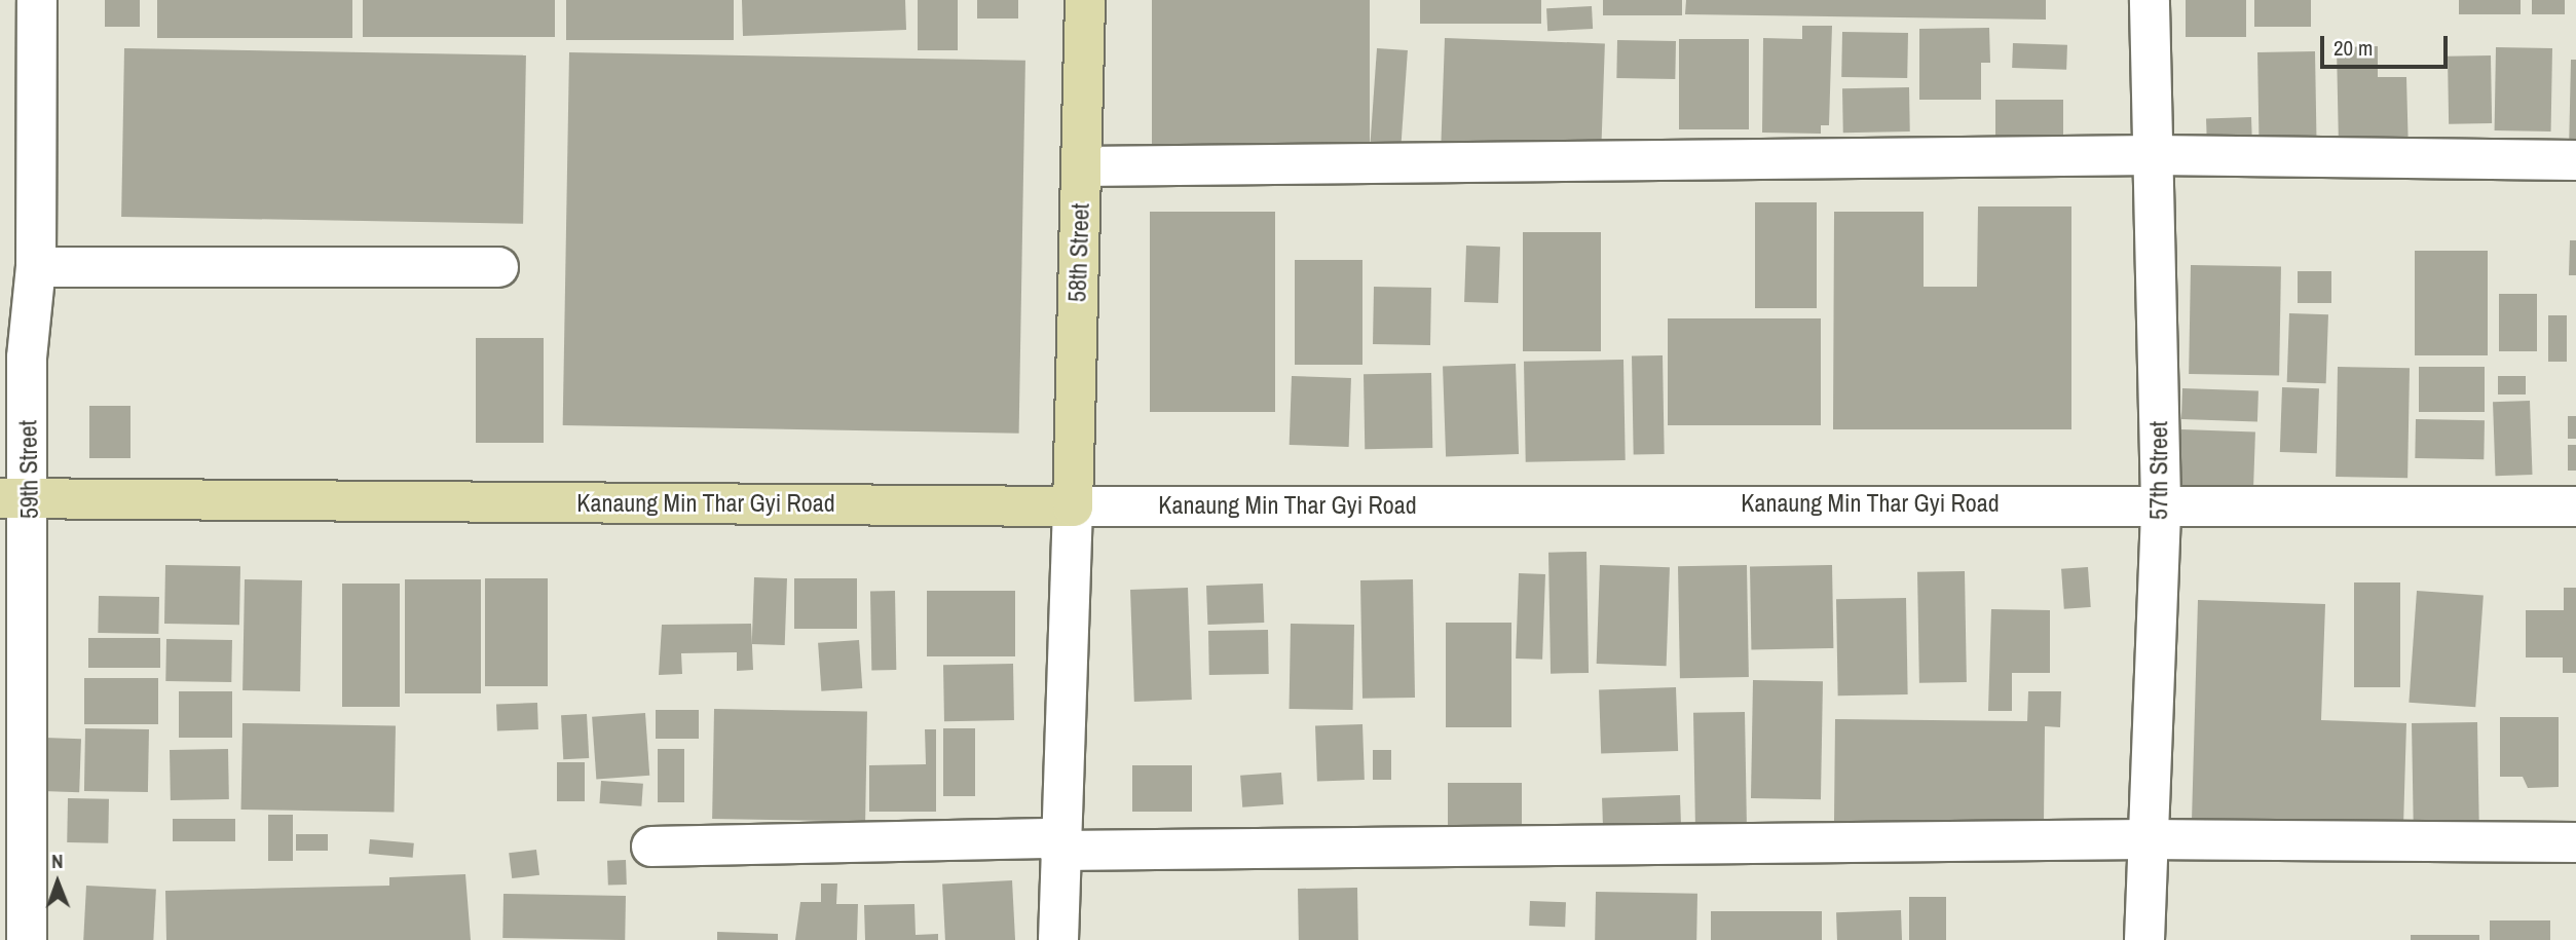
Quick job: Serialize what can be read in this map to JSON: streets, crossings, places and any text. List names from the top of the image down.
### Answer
{
  "streets": {
    "main road": ["58th Street", "Kanaung Min Thar Gyi Road"],
    "street": ["59th Street", "57th Street"]
  },
  "crossings": [
    ["58th Street", "Kanaung Min Thar Gyi Road"],
    ["59th Street", "Kanaung Min Thar Gyi Road"],
    ["57th Street", "Kanaung Min Thar Gyi Road"]
  ],
  "scale_bar": "20 m",
  "north": "top"
}
